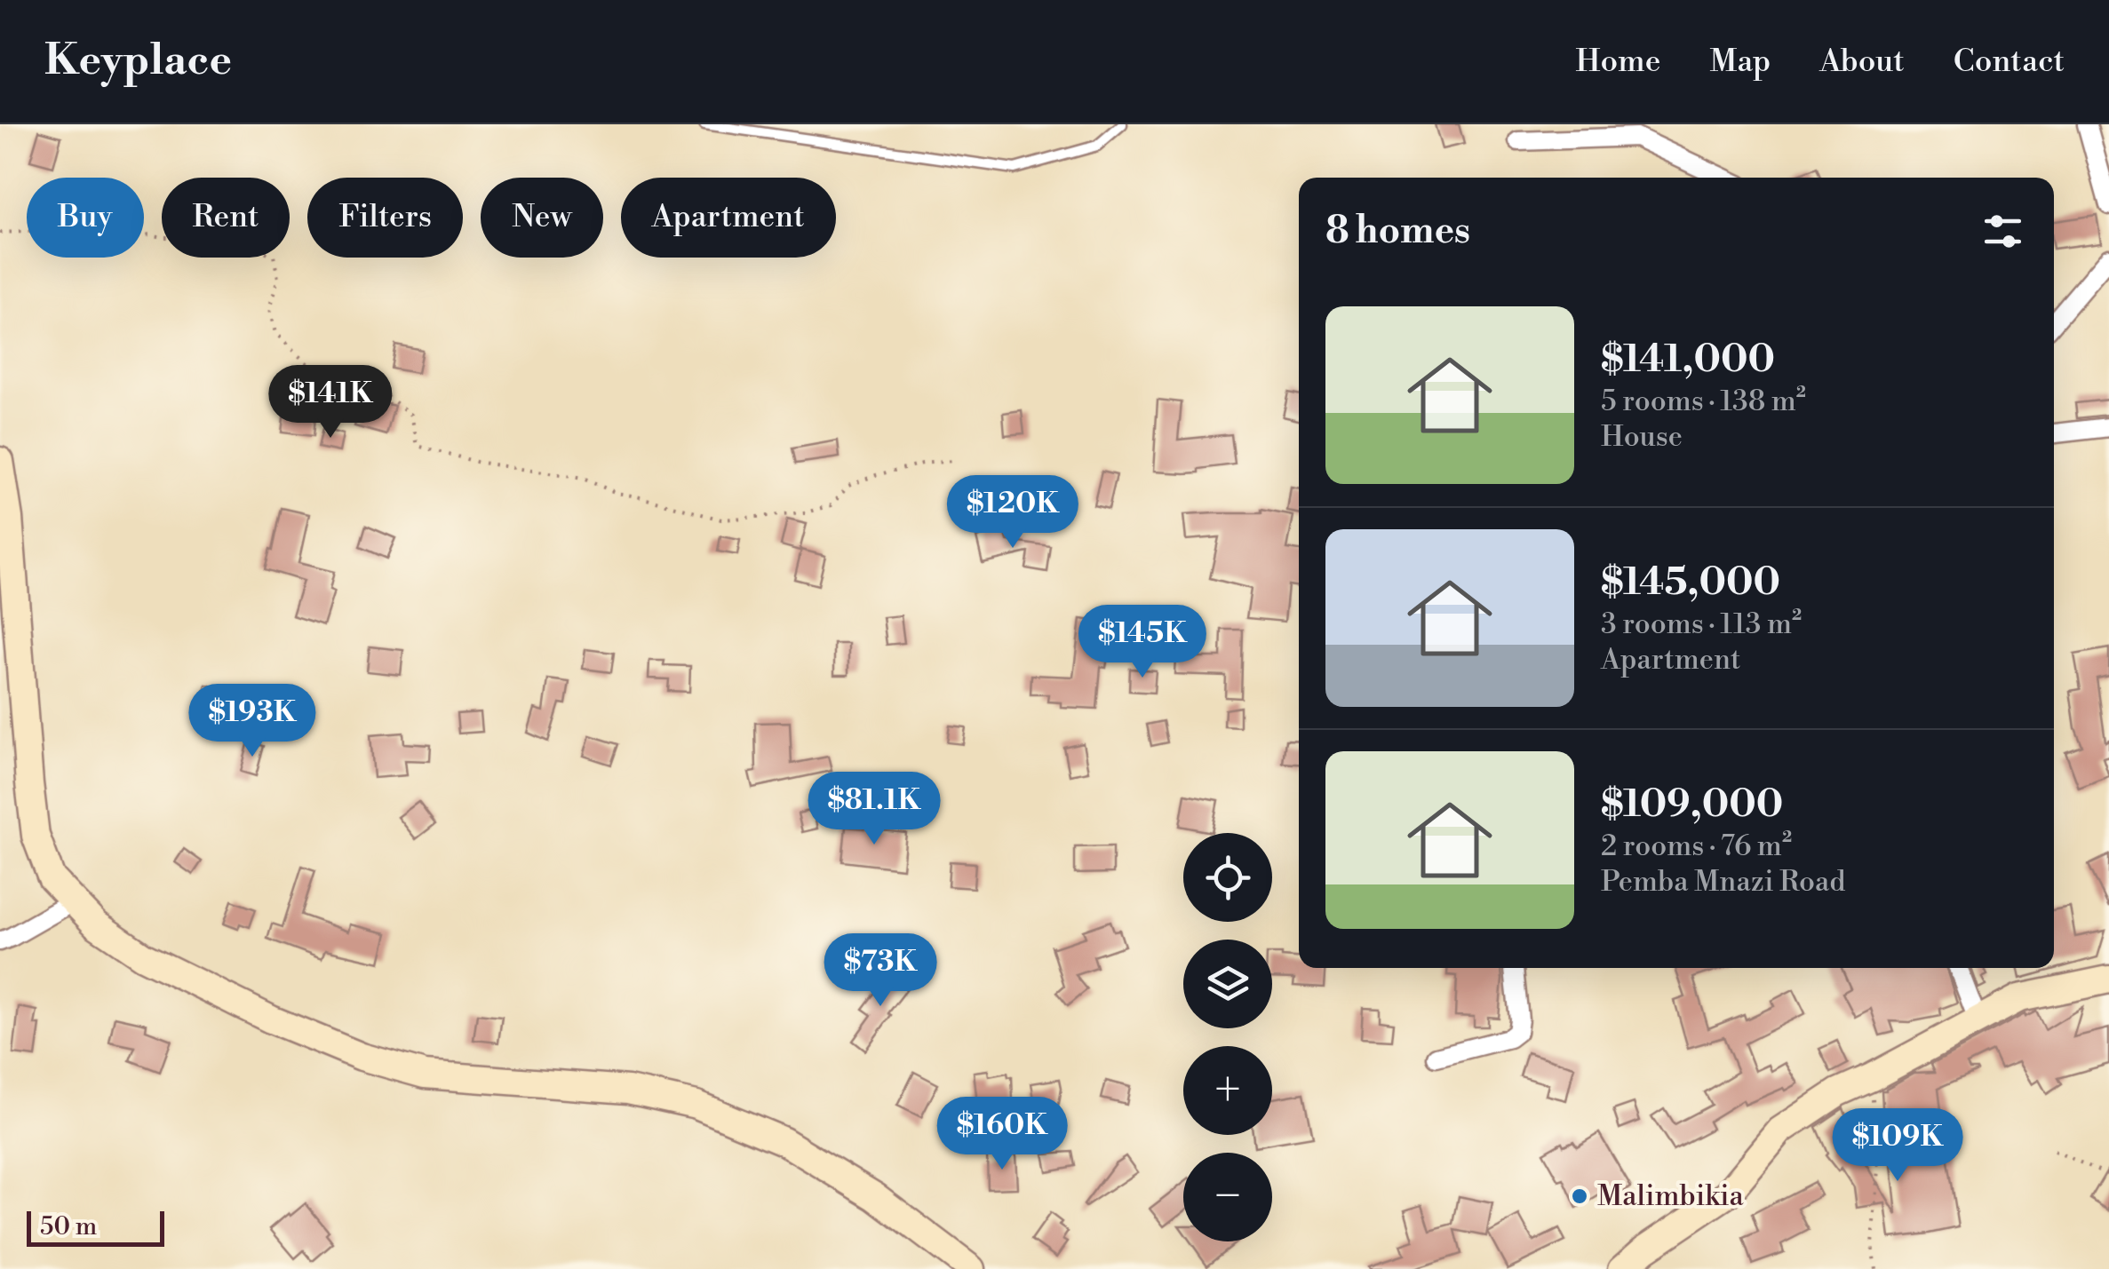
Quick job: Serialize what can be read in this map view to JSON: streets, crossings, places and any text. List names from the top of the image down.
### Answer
{
  "places": ["Malimbikia"],
  "scale_bar": "50 m",
  "page": {
    "header": "Keyplace",
    "nav": [
      "Home",
      "Map",
      "About",
      "Contact"
    ],
    "chip": [
      "Buy",
      "Rent",
      "Filters",
      "New",
      "Apartment"
    ],
    "heading": "8 homes",
    "list": [
      {
        "name": "$141,000",
        "note": "5 rooms · 138 m² · House"
      },
      {
        "name": "$145,000",
        "note": "3 rooms · 113 m² · Apartment"
      },
      {
        "name": "$109,000",
        "note": "2 rooms · 76 m² · Pemba Mnazi Road"
      }
    ],
    "price": [
      "$141K",
      "$120K",
      "$145K",
      "$193K",
      "$81.1K",
      "$73K",
      "$160K",
      "$109K"
    ],
    "map_buttons": ["+", "−"],
    "scale": "50 m"
  }
}
